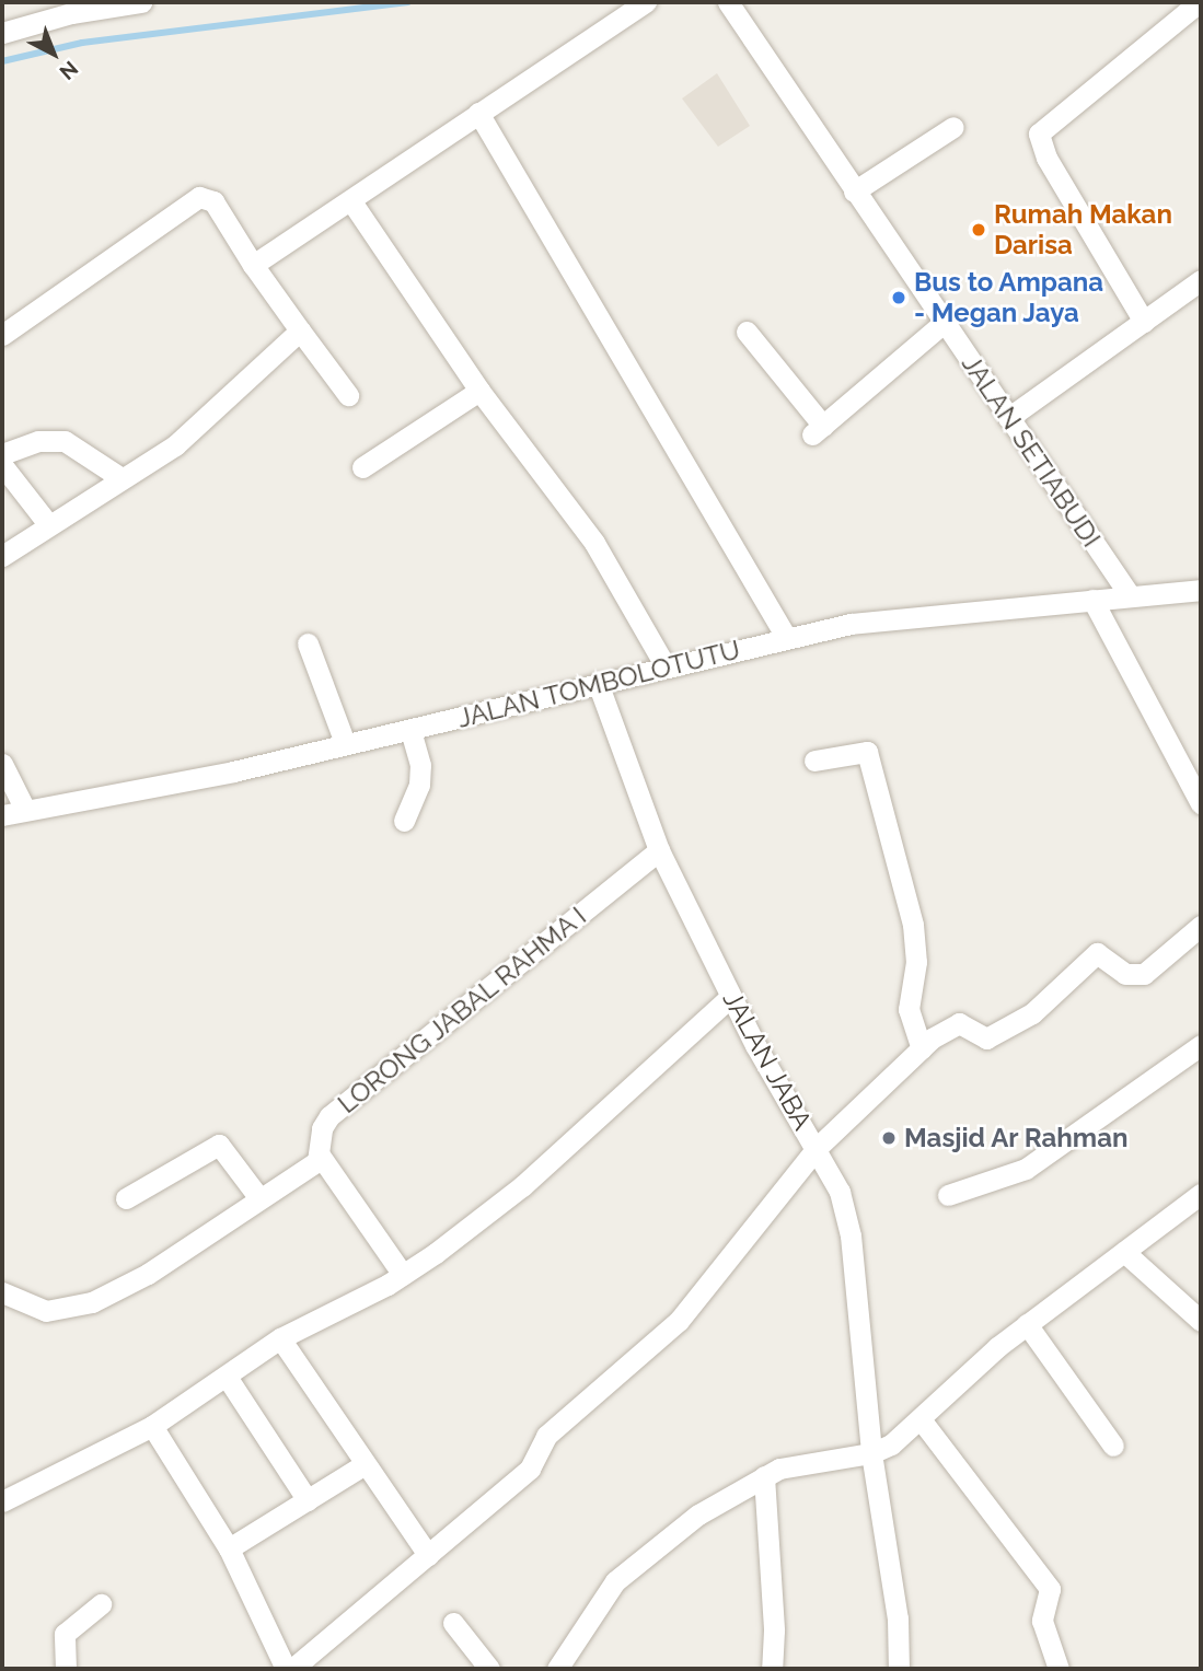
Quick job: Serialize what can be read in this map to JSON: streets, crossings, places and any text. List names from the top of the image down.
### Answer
{
  "streets": {
    "street": [
      "JALAN SETIABUDI",
      "JALAN TOMBOLOTUTU",
      "LORONG JABAL RAHMA I",
      "JALAN JABA"
    ]
  },
  "crossings": [
    ["JALAN SETIABUDI", "JALAN TOMBOLOTUTU"],
    ["JALAN TOMBOLOTUTU", "JALAN JABA"],
    ["LORONG JABAL RAHMA I", "JALAN JABA"]
  ],
  "places": ["Rumah Makan Darisa", "Bus to Ampana - Megan Jaya", "Masjid Ar Rahman"],
  "north": "bottom right"
}
